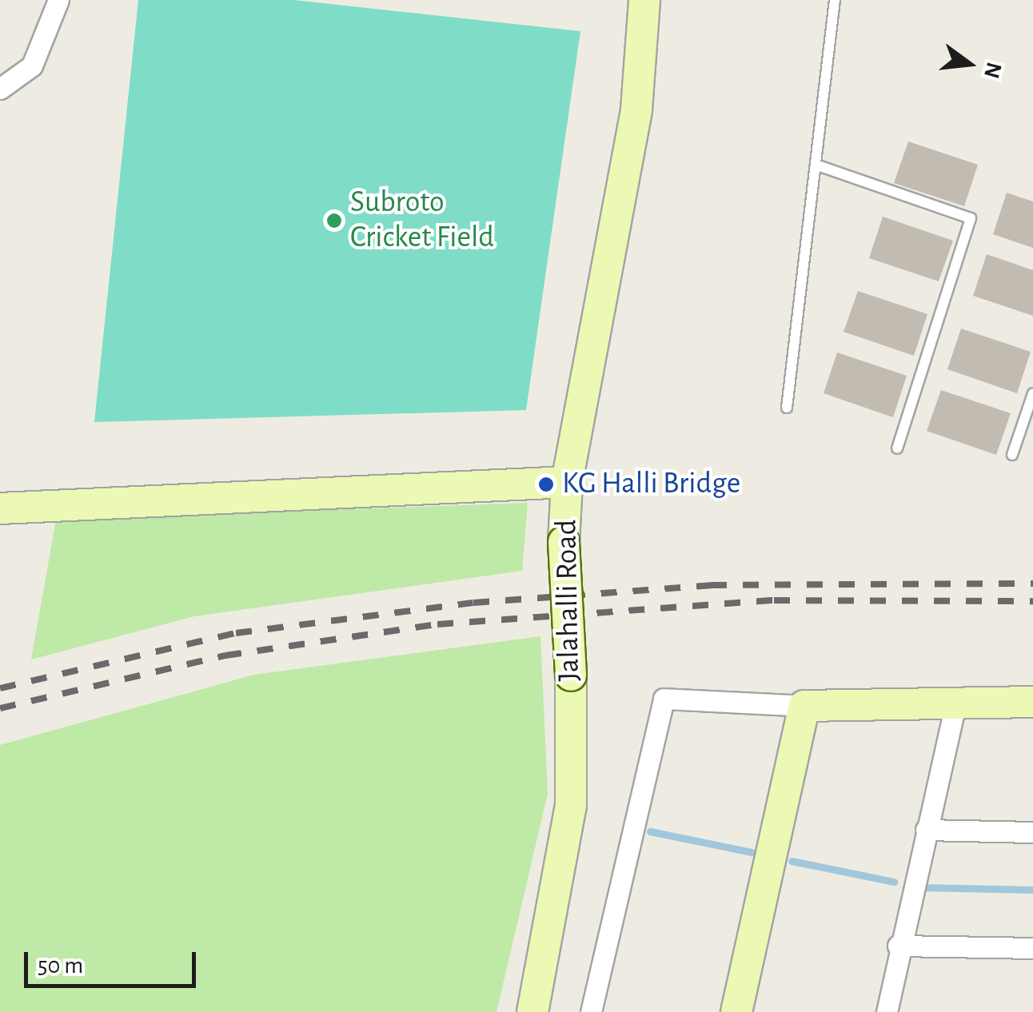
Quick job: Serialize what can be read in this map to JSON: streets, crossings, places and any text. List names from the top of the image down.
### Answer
{
  "streets": {
    "street": ["Jalahalli Road"]
  },
  "places": ["Subroto Cricket Field", "KG Halli Bridge"],
  "scale_bar": "50 m",
  "north": "right"
}
